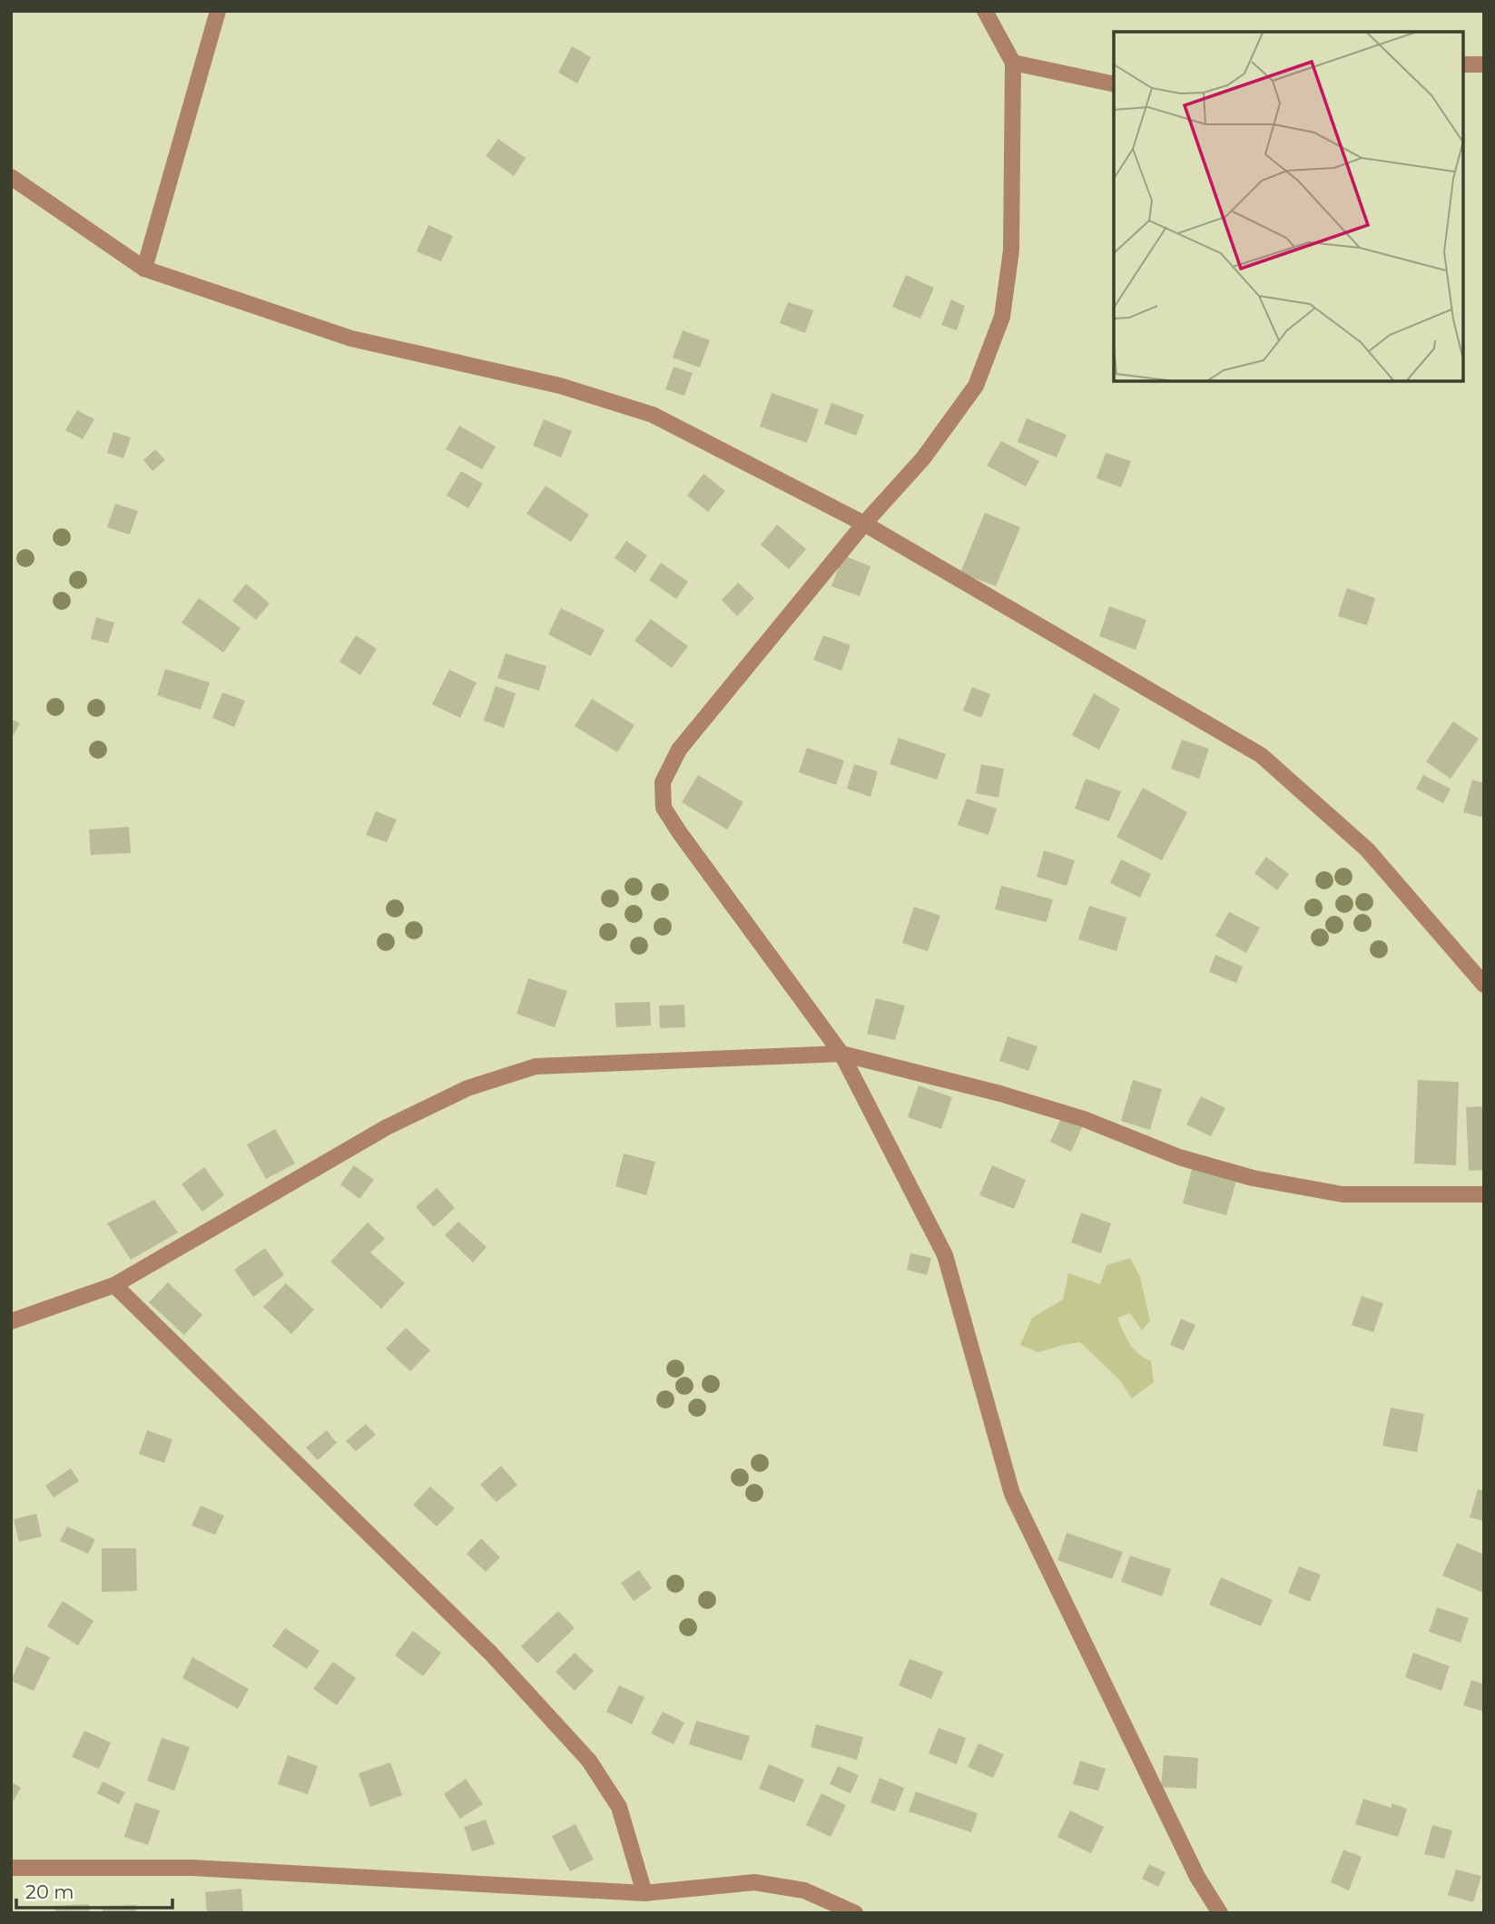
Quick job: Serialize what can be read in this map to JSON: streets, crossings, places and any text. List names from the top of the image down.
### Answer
{
  "scale_bar": "20 m"
}
